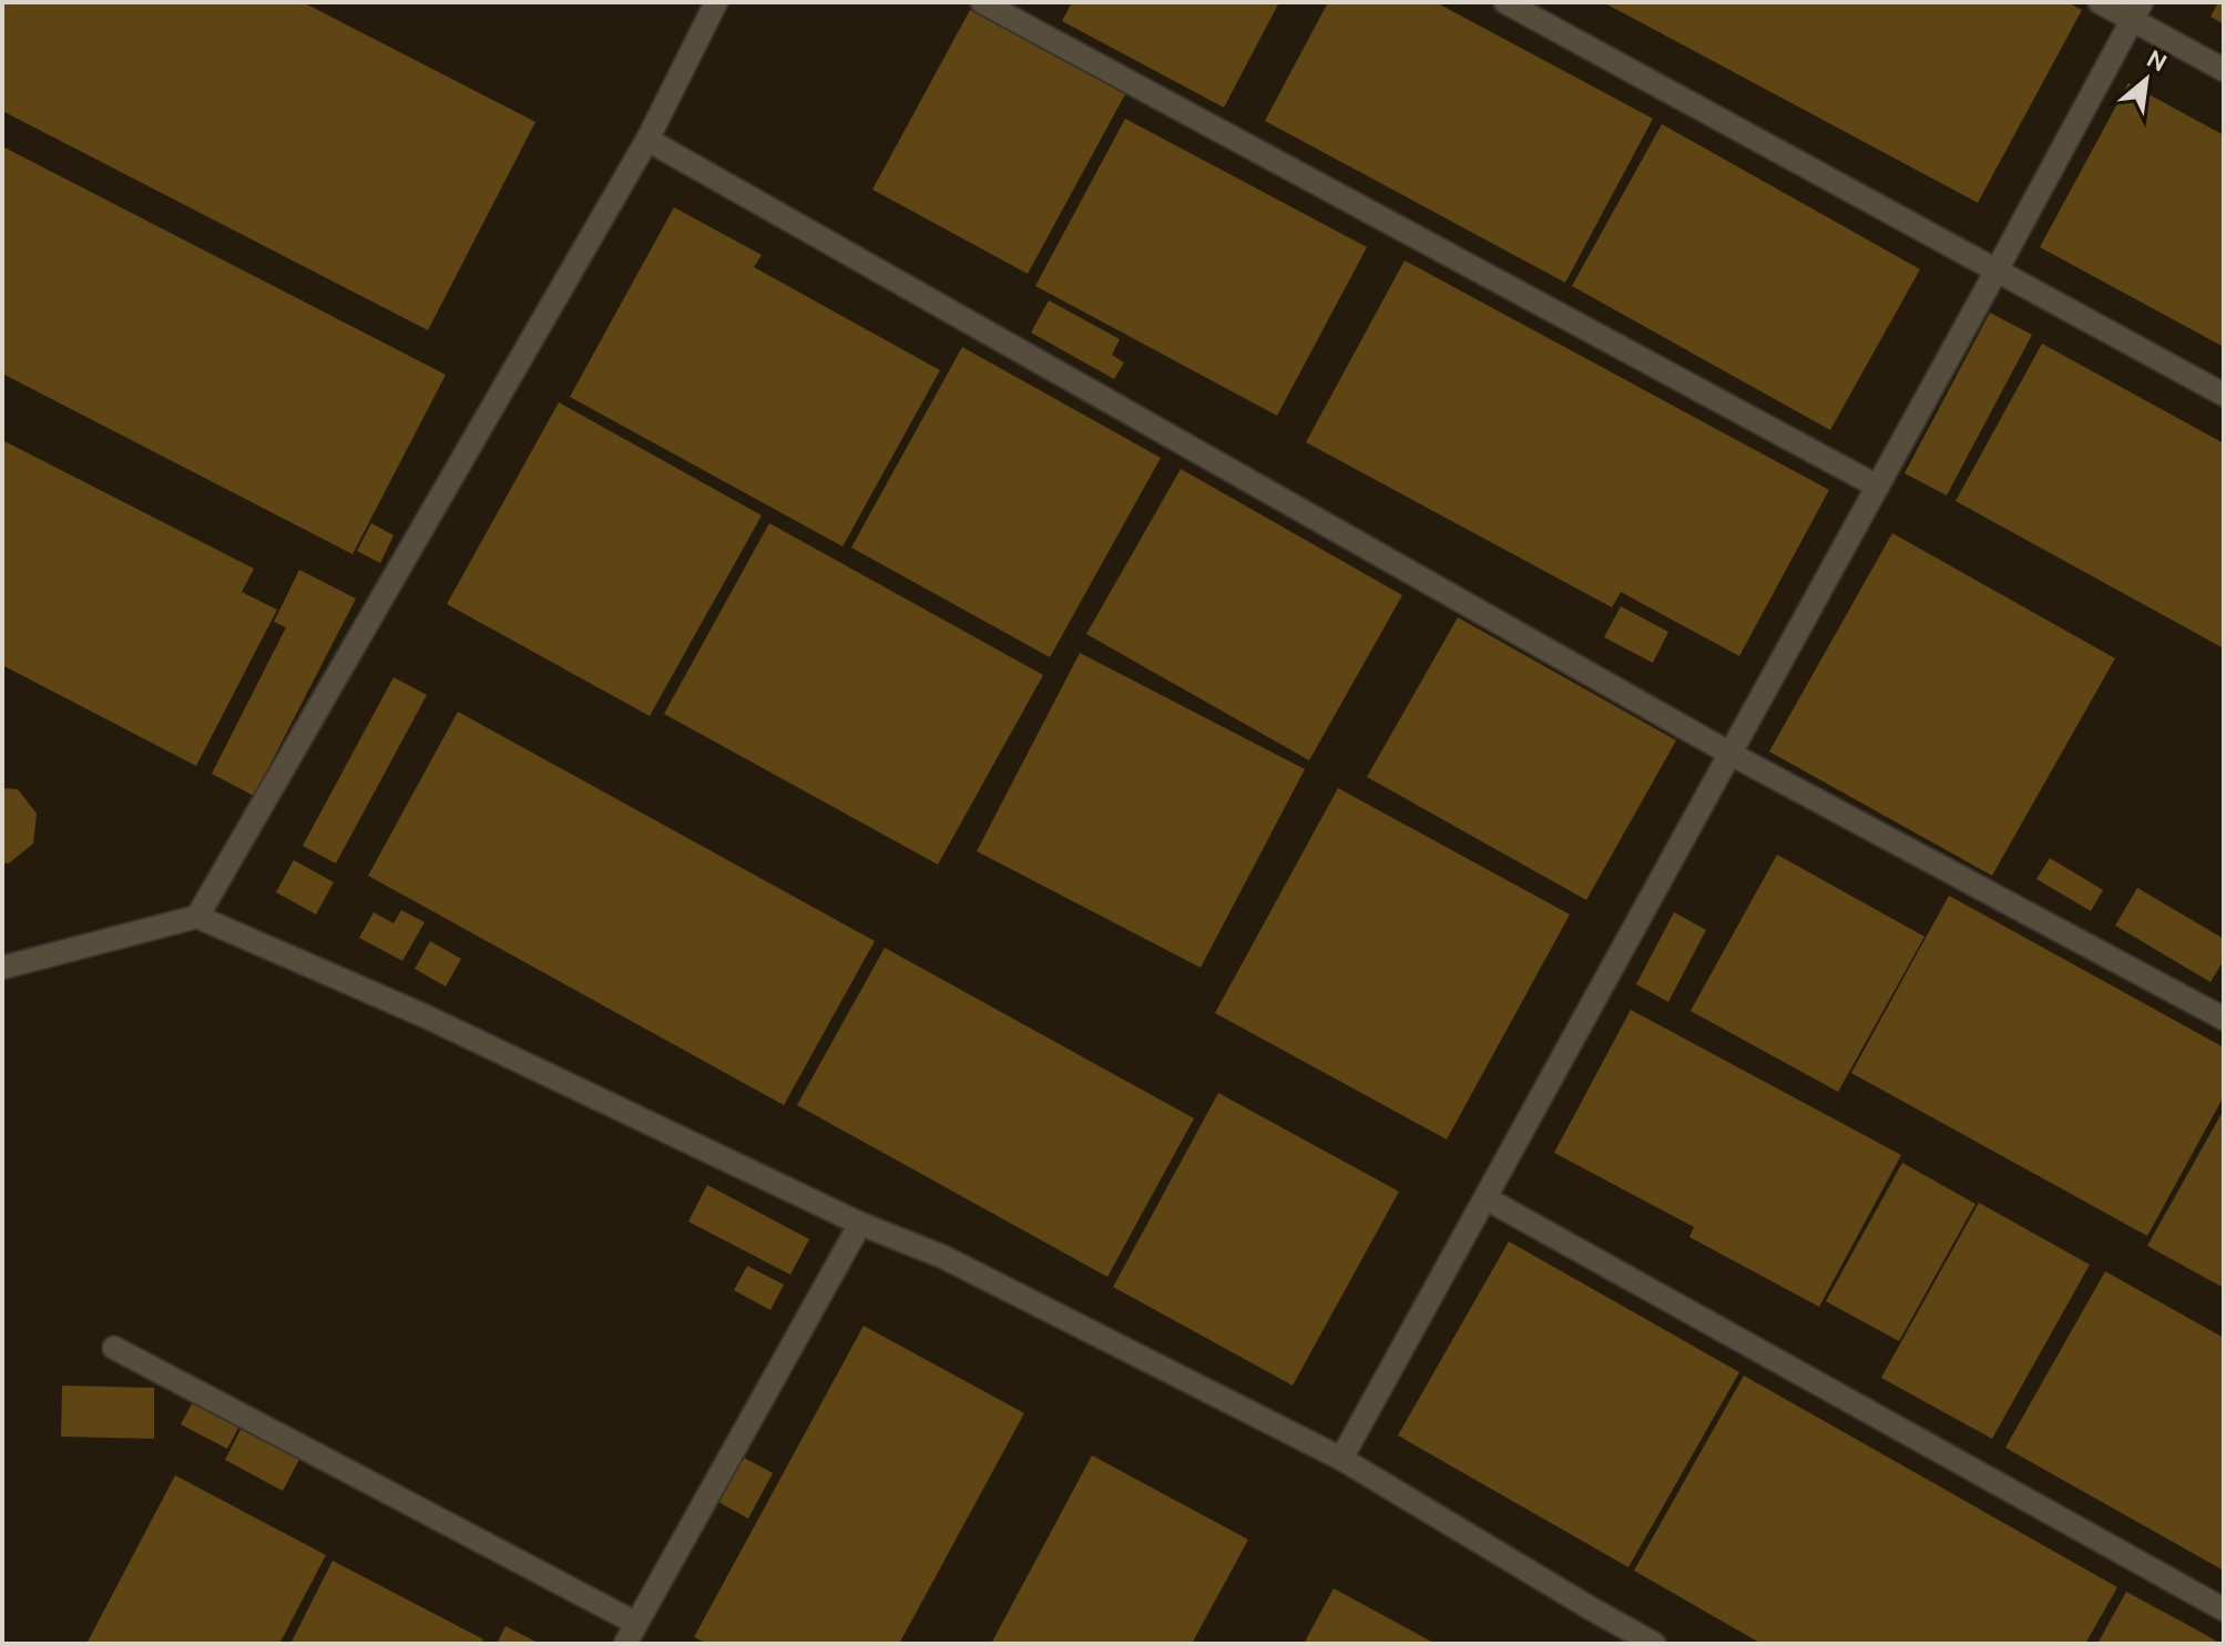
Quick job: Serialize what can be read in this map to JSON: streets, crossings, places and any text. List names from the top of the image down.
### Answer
{
  "north": "top right"
}
